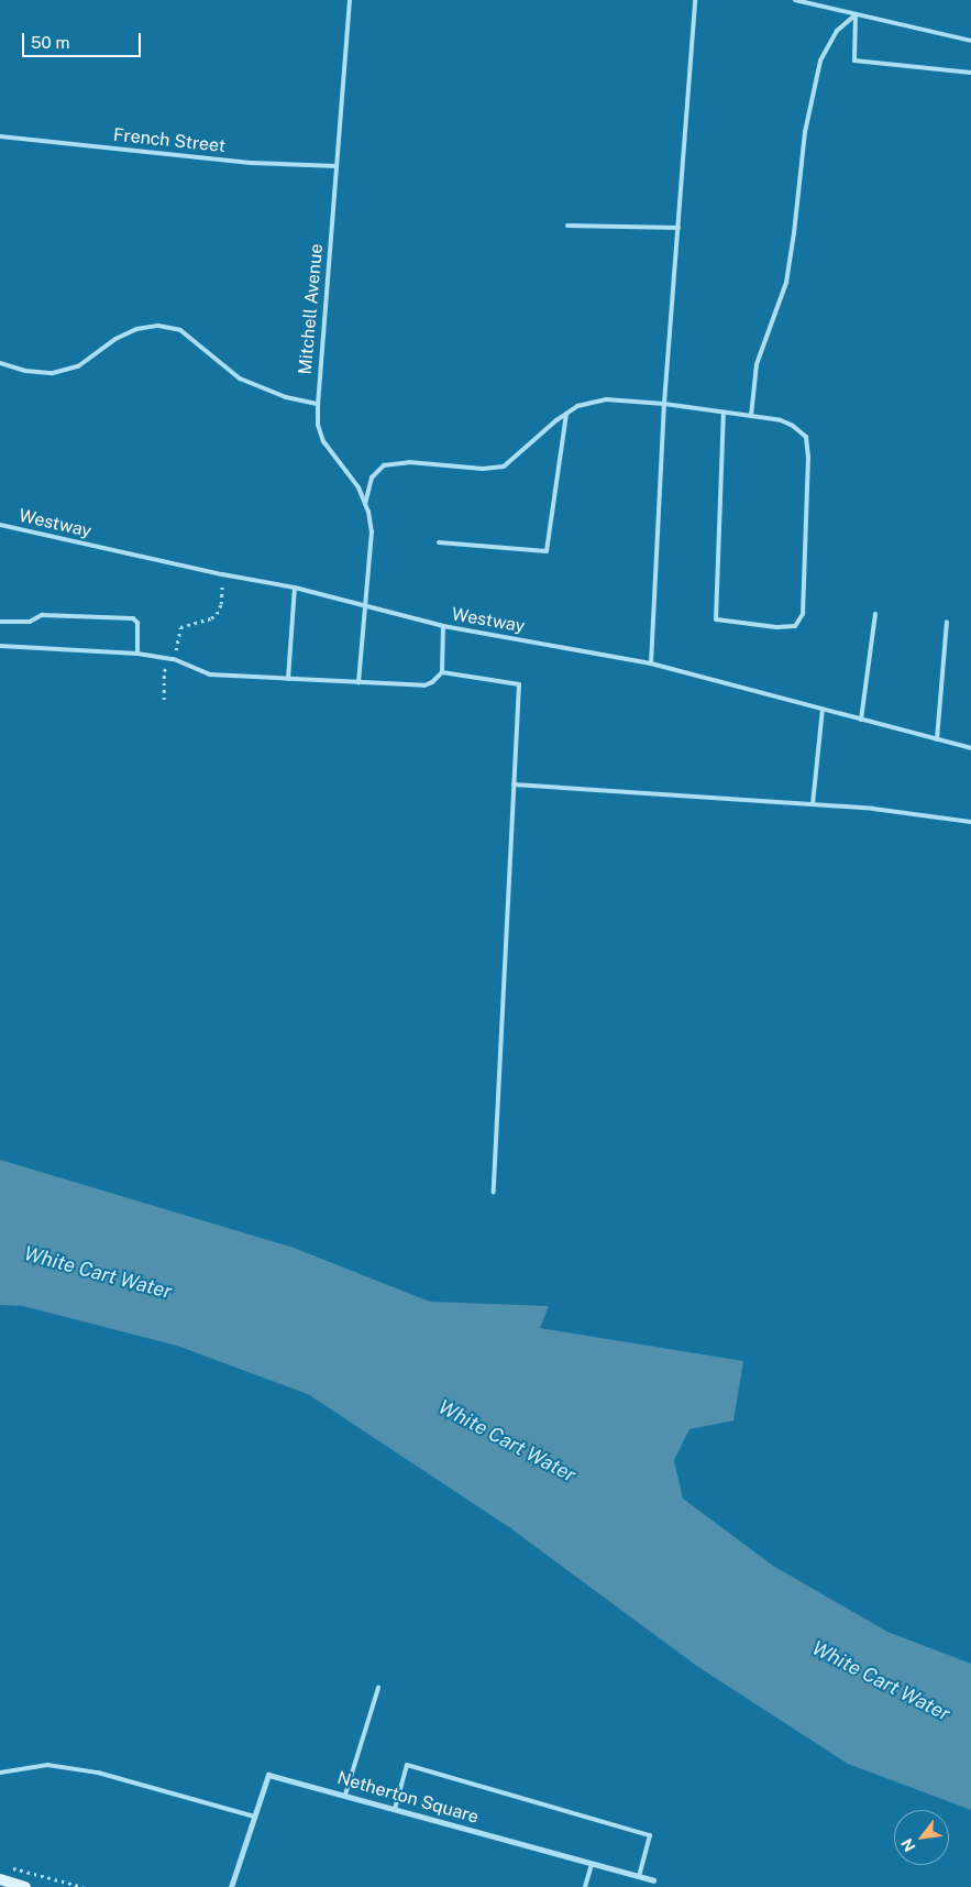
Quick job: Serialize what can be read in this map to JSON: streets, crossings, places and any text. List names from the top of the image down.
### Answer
{
  "streets": {
    "street": ["Netherton Square"],
    "lane": ["French Street", "Mitchell Avenue", "Westway"]
  },
  "crossings": [
    ["French Street", "Mitchell Avenue"],
    ["Mitchell Avenue", "Westway"]
  ],
  "water": ["White Cart Water"],
  "scale_bar": "50 m",
  "north": "bottom left"
}
